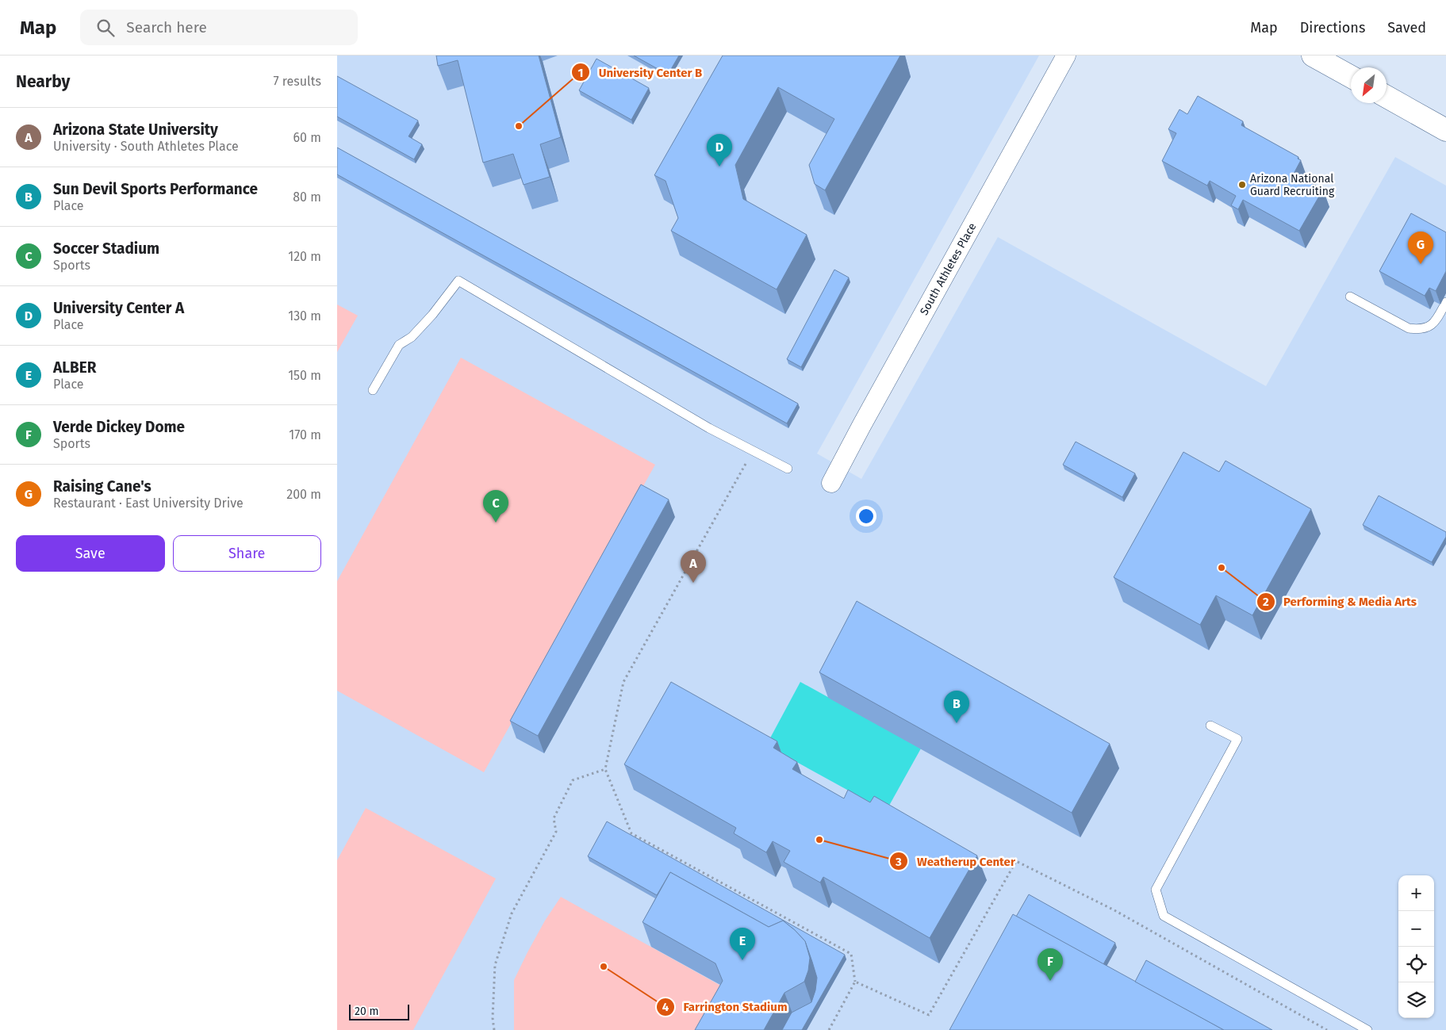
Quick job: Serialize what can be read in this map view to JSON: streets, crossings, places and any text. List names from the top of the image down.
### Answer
{
  "streets": {
    "street": ["South Athletes Place"]
  },
  "places": [
    "University Center B",
    "Arizona National Guard Recruiting",
    "Performing & Media Arts",
    "Weatherup Center",
    "Farrington Stadium"
  ],
  "scale_bar": "20 m",
  "north": "bottom left",
  "page": {
    "header": "Map",
    "search": "Search here",
    "nav": ["Map", "Directions", "Saved"],
    "heading": ["Nearby", "7 results"],
    "list": [
      {
        "mark": "A",
        "name": "Arizona State University",
        "note": "University · South Athletes Place",
        "value": "60 m"
      },
      {
        "mark": "B",
        "name": "Sun Devil Sports Performance",
        "note": "Place",
        "value": "80 m"
      },
      {
        "mark": "C",
        "name": "Soccer Stadium",
        "note": "Sports",
        "value": "120 m"
      },
      {
        "mark": "D",
        "name": "University Center A",
        "note": "Place",
        "value": "130 m"
      },
      {
        "mark": "E",
        "name": "ALBER",
        "note": "Place",
        "value": "150 m"
      },
      {
        "mark": "F",
        "name": "Verde Dickey Dome",
        "note": "Sports",
        "value": "170 m"
      },
      {
        "mark": "G",
        "name": "Raising Cane's",
        "note": "Restaurant · East University Drive",
        "value": "200 m"
      }
    ],
    "pins": [
      "D",
      "G",
      "C",
      "A",
      "B",
      "E",
      "F"
    ],
    "buttons": ["Save", "Share"],
    "map_buttons": ["+", "−"],
    "scale": "20 m"
  }
}
